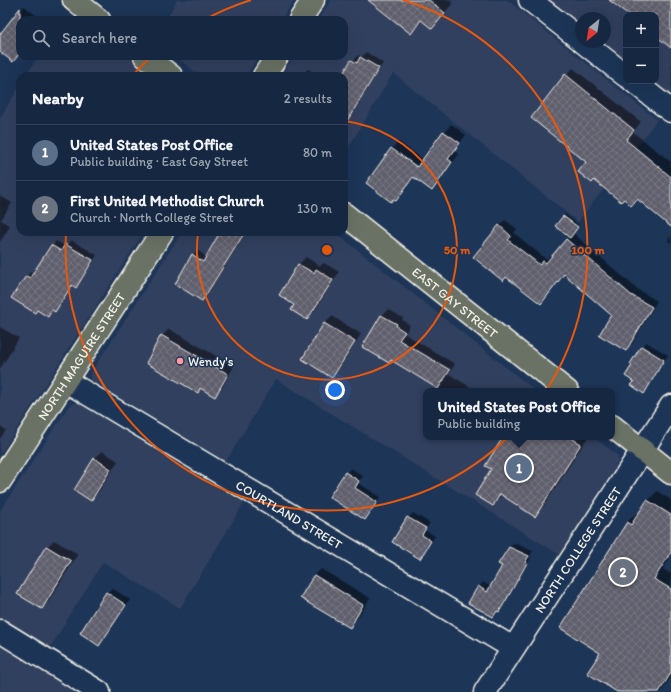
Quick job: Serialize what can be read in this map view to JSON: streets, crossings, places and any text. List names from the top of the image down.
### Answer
{
  "streets": {
    "main road": ["EAST GAY STREET", "NORTH MAGUIRE STREET"],
    "street": ["COURTLAND STREET", "NORTH COLLEGE STREET"]
  },
  "crossings": [
    ["NORTH MAGUIRE STREET", "COURTLAND STREET"],
    ["COURTLAND STREET", "NORTH COLLEGE STREET"]
  ],
  "places": ["Wendy's"],
  "north": "bottom left",
  "page": {
    "map_buttons": ["+", "−"],
    "search": "Search here",
    "heading": ["Nearby", "2 results"],
    "list": [
      {
        "mark": "1",
        "name": "United States Post Office",
        "note": "Public building · East Gay Street",
        "value": "80 m"
      },
      {
        "mark": "2",
        "name": "First United Methodist Church",
        "note": "Church · North College Street",
        "value": "130 m"
      }
    ],
    "popup": ["United States Post Office", "Public building"],
    "pins": ["1", "2"]
  },
  "rings": ["50 m", "100 m"]
}
